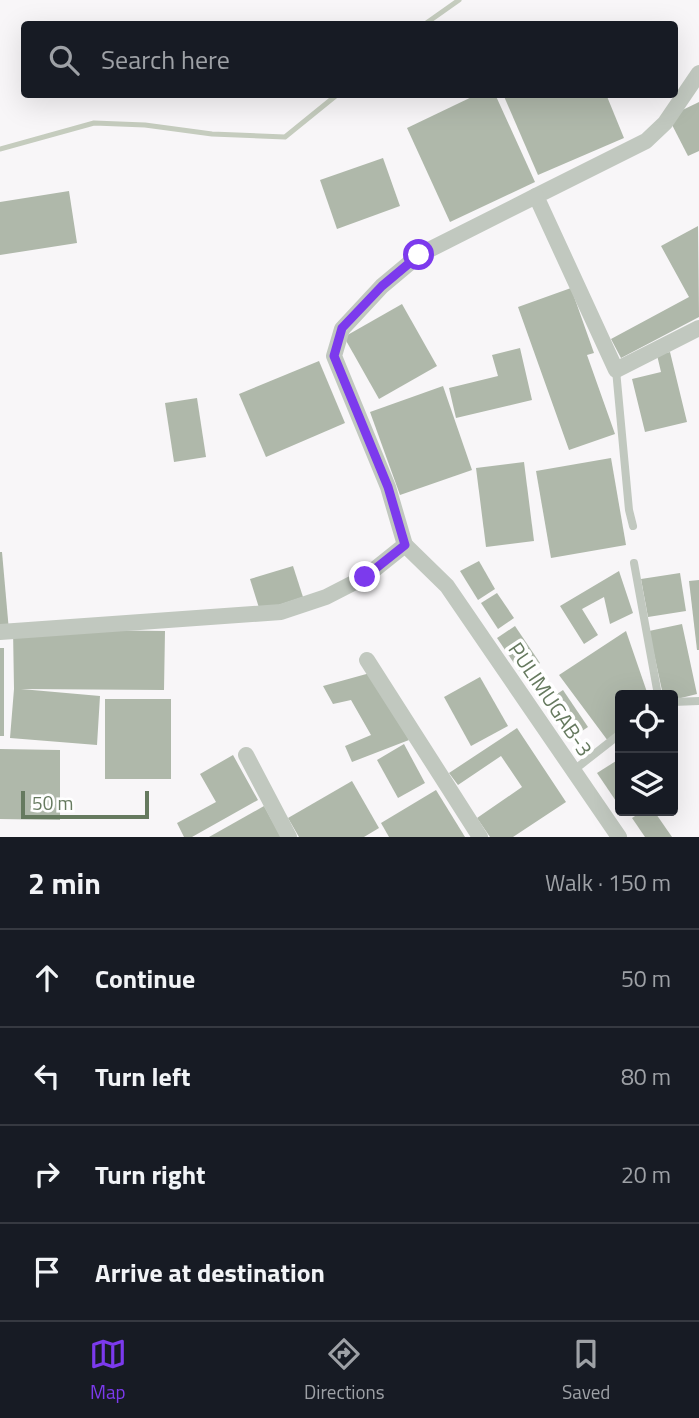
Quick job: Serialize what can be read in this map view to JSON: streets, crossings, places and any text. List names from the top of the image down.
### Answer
{
  "streets": {
    "street": ["PULIMUGAB-3"]
  },
  "scale_bar": "50 m",
  "page": {
    "search": "Search here",
    "scale": "50 m",
    "heading": ["2 min", "Walk · 150 m"],
    "list": [
      ["Continue", "50 m"],
      ["Turn left", "80 m"],
      ["Turn right", "20 m"],
      "Arrive at destination"
    ],
    "nav": ["Map", "Directions", "Saved"]
  }
}
